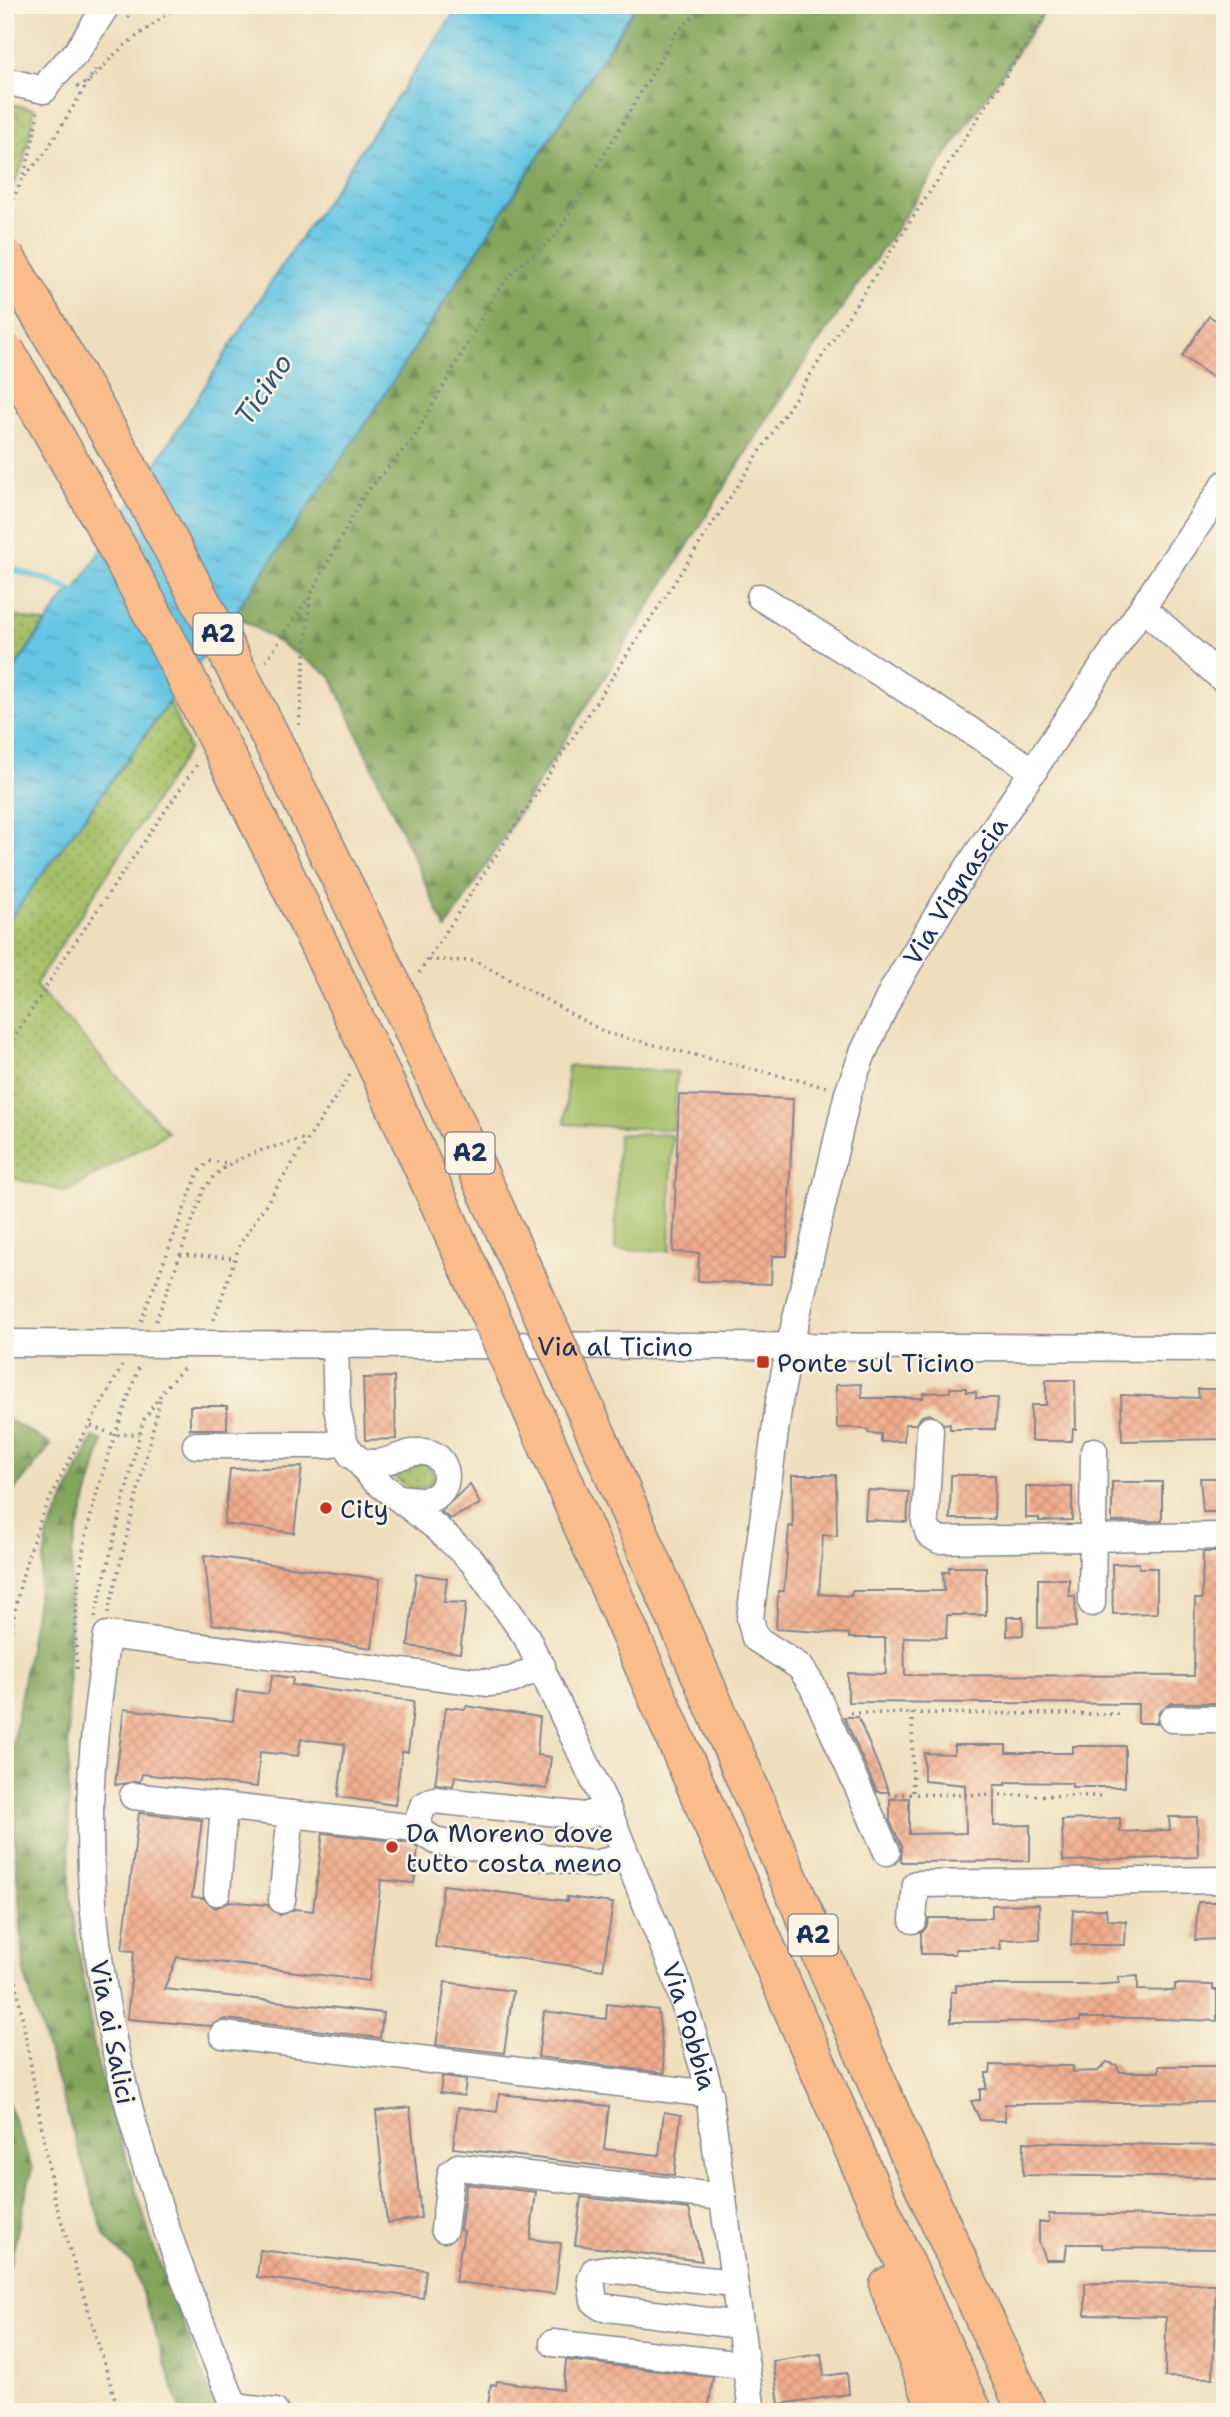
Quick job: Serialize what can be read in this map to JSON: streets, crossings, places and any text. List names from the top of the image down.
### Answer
{
  "streets": {
    "highway": ["A2"],
    "street": [
      "Via Vignascia",
      "Via al Ticino",
      "Via Pobbia",
      "Via ai Salici"
    ]
  },
  "crossings": [
    ["Via Vignascia", "Via al Ticino"]
  ],
  "water": ["Ticino"],
  "places": {
    "transit": ["Ponte sul Ticino"],
    "other": ["City", "Da Moreno dove tutto costa meno"]
  }
}
